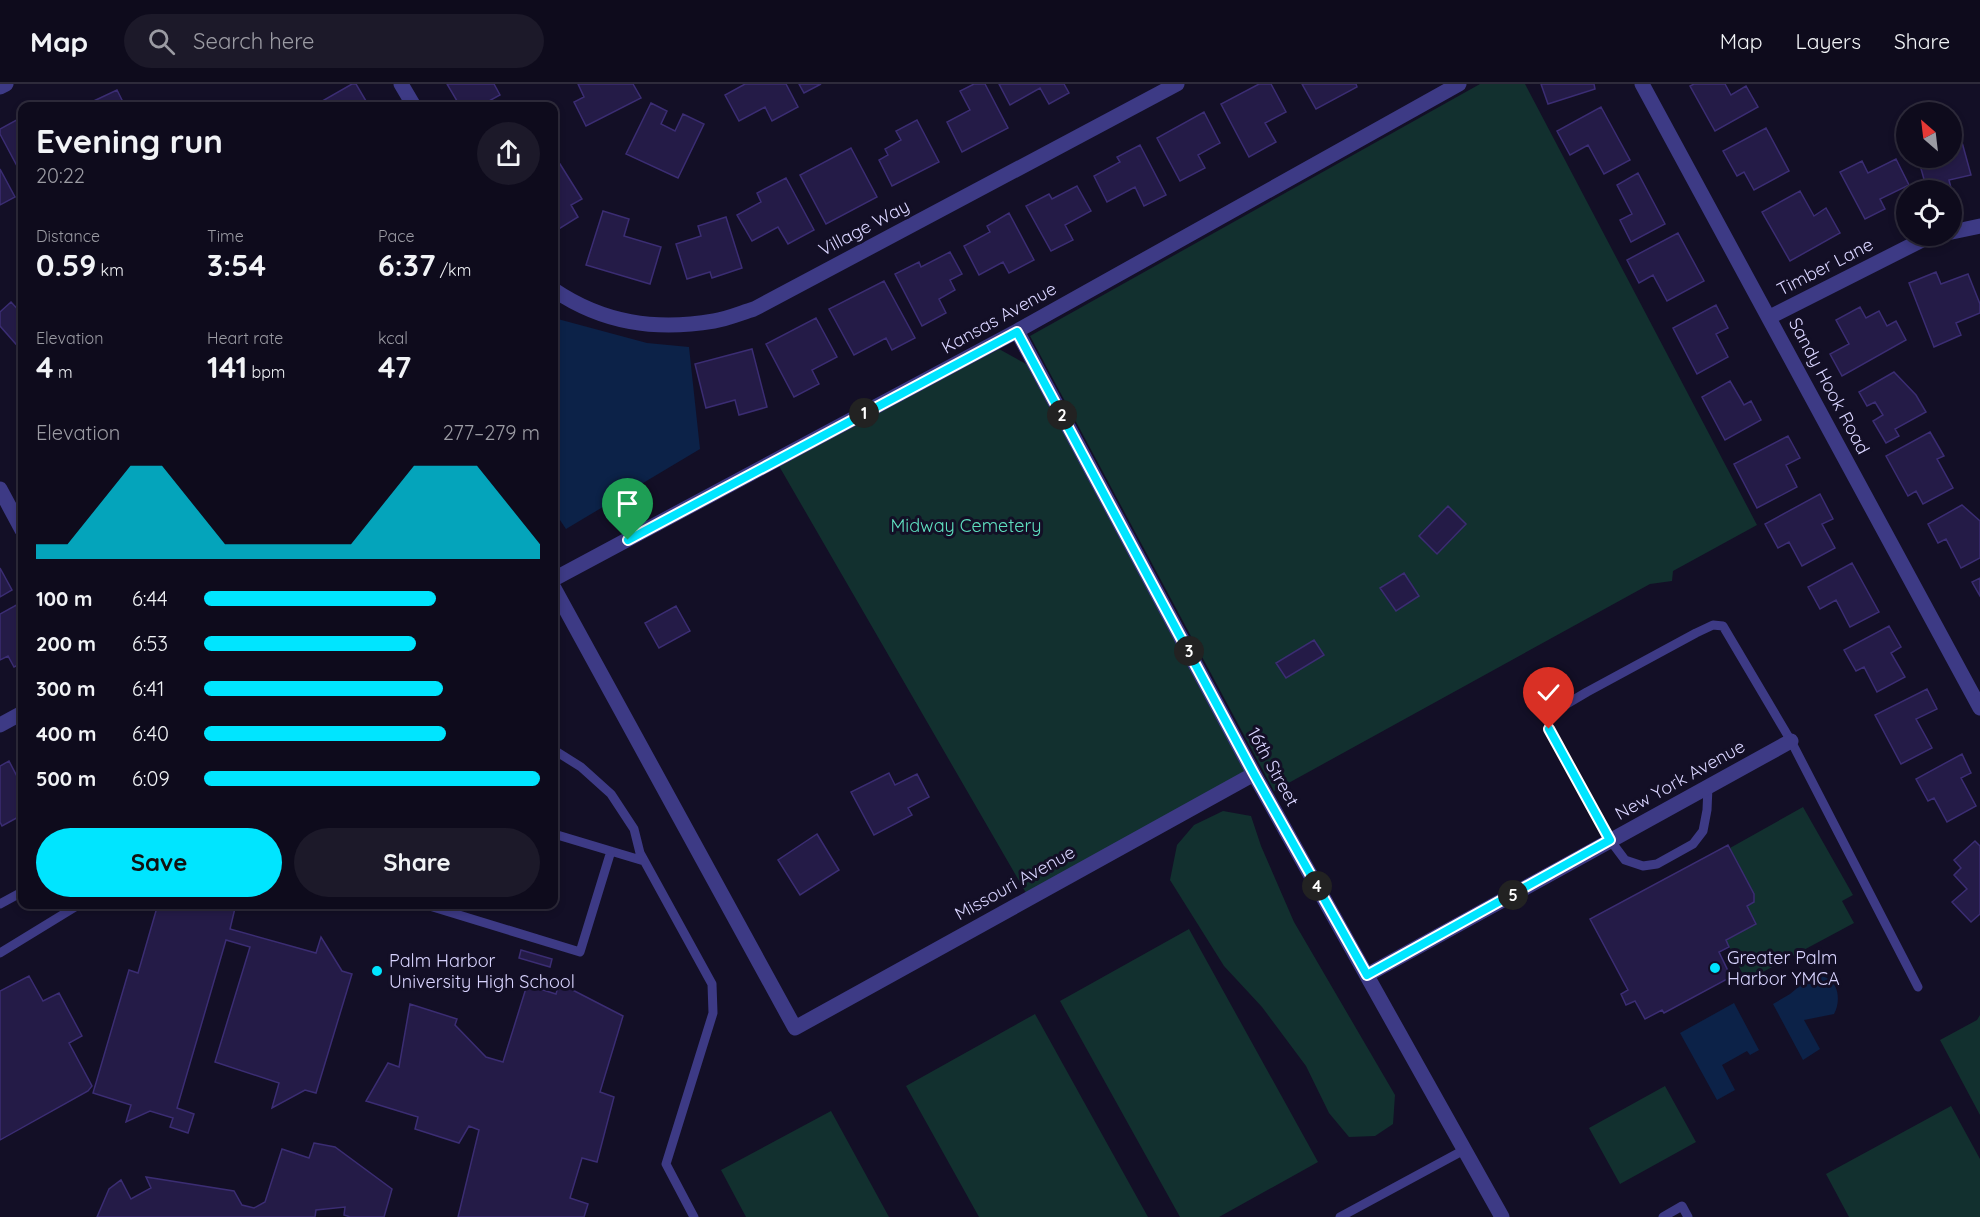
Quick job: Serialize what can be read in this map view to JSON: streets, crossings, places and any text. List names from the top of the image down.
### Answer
{
  "streets": {
    "street": [
      "Village Way",
      "Timber Lane",
      "Kansas Avenue",
      "Sandy Hook Road",
      "16th Street",
      "New York Avenue",
      "Missouri Avenue"
    ]
  },
  "crossings": [
    ["Timber Lane", "Sandy Hook Road"],
    ["Kansas Avenue", "16th Street"],
    ["16th Street", "New York Avenue"],
    ["16th Street", "Missouri Avenue"]
  ],
  "parks": ["Midway Cemetery"],
  "places": ["Greater Palm Harbor YMCA", "Palm Harbor University High School"],
  "north": "top left",
  "page": {
    "header": "Map",
    "search": "Search here",
    "nav": ["Map", "Layers", "Share"],
    "heading": ["Evening run", "20:22"],
    "stats": [
      ["Distance", "0.59 km"],
      ["Time", "3:54"],
      ["Pace", "6:37 /km"],
      ["Elevation", "4 m"],
      ["Heart rate", "141 bpm"],
      ["kcal", "47"]
    ],
    "pins": [
      "1",
      "2",
      "3",
      "4",
      "5"
    ],
    "chart": ["Elevation", "277–279 m"],
    "list": [
      {
        "name": "100 m",
        "note": "6:44"
      },
      {
        "name": "200 m",
        "note": "6:53"
      },
      {
        "name": "300 m",
        "note": "6:41"
      },
      {
        "name": "400 m",
        "note": "6:40"
      },
      {
        "name": "500 m",
        "note": "6:09"
      }
    ],
    "buttons": ["Save", "Share"]
  }
}
